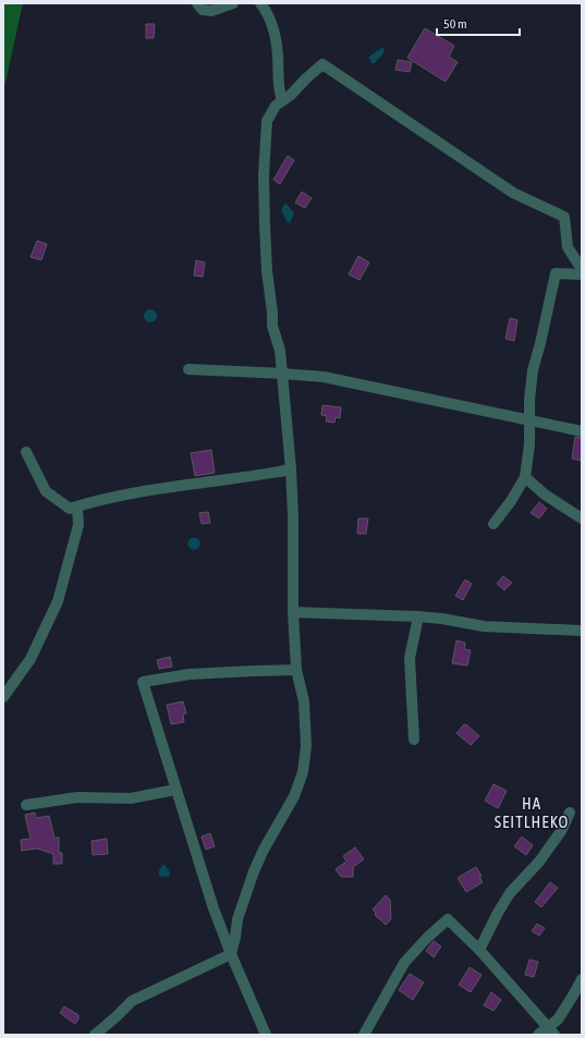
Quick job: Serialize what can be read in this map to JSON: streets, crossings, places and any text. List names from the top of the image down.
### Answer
{
  "districts": ["HA SEITLHEKO"],
  "scale_bar": "50 m"
}
